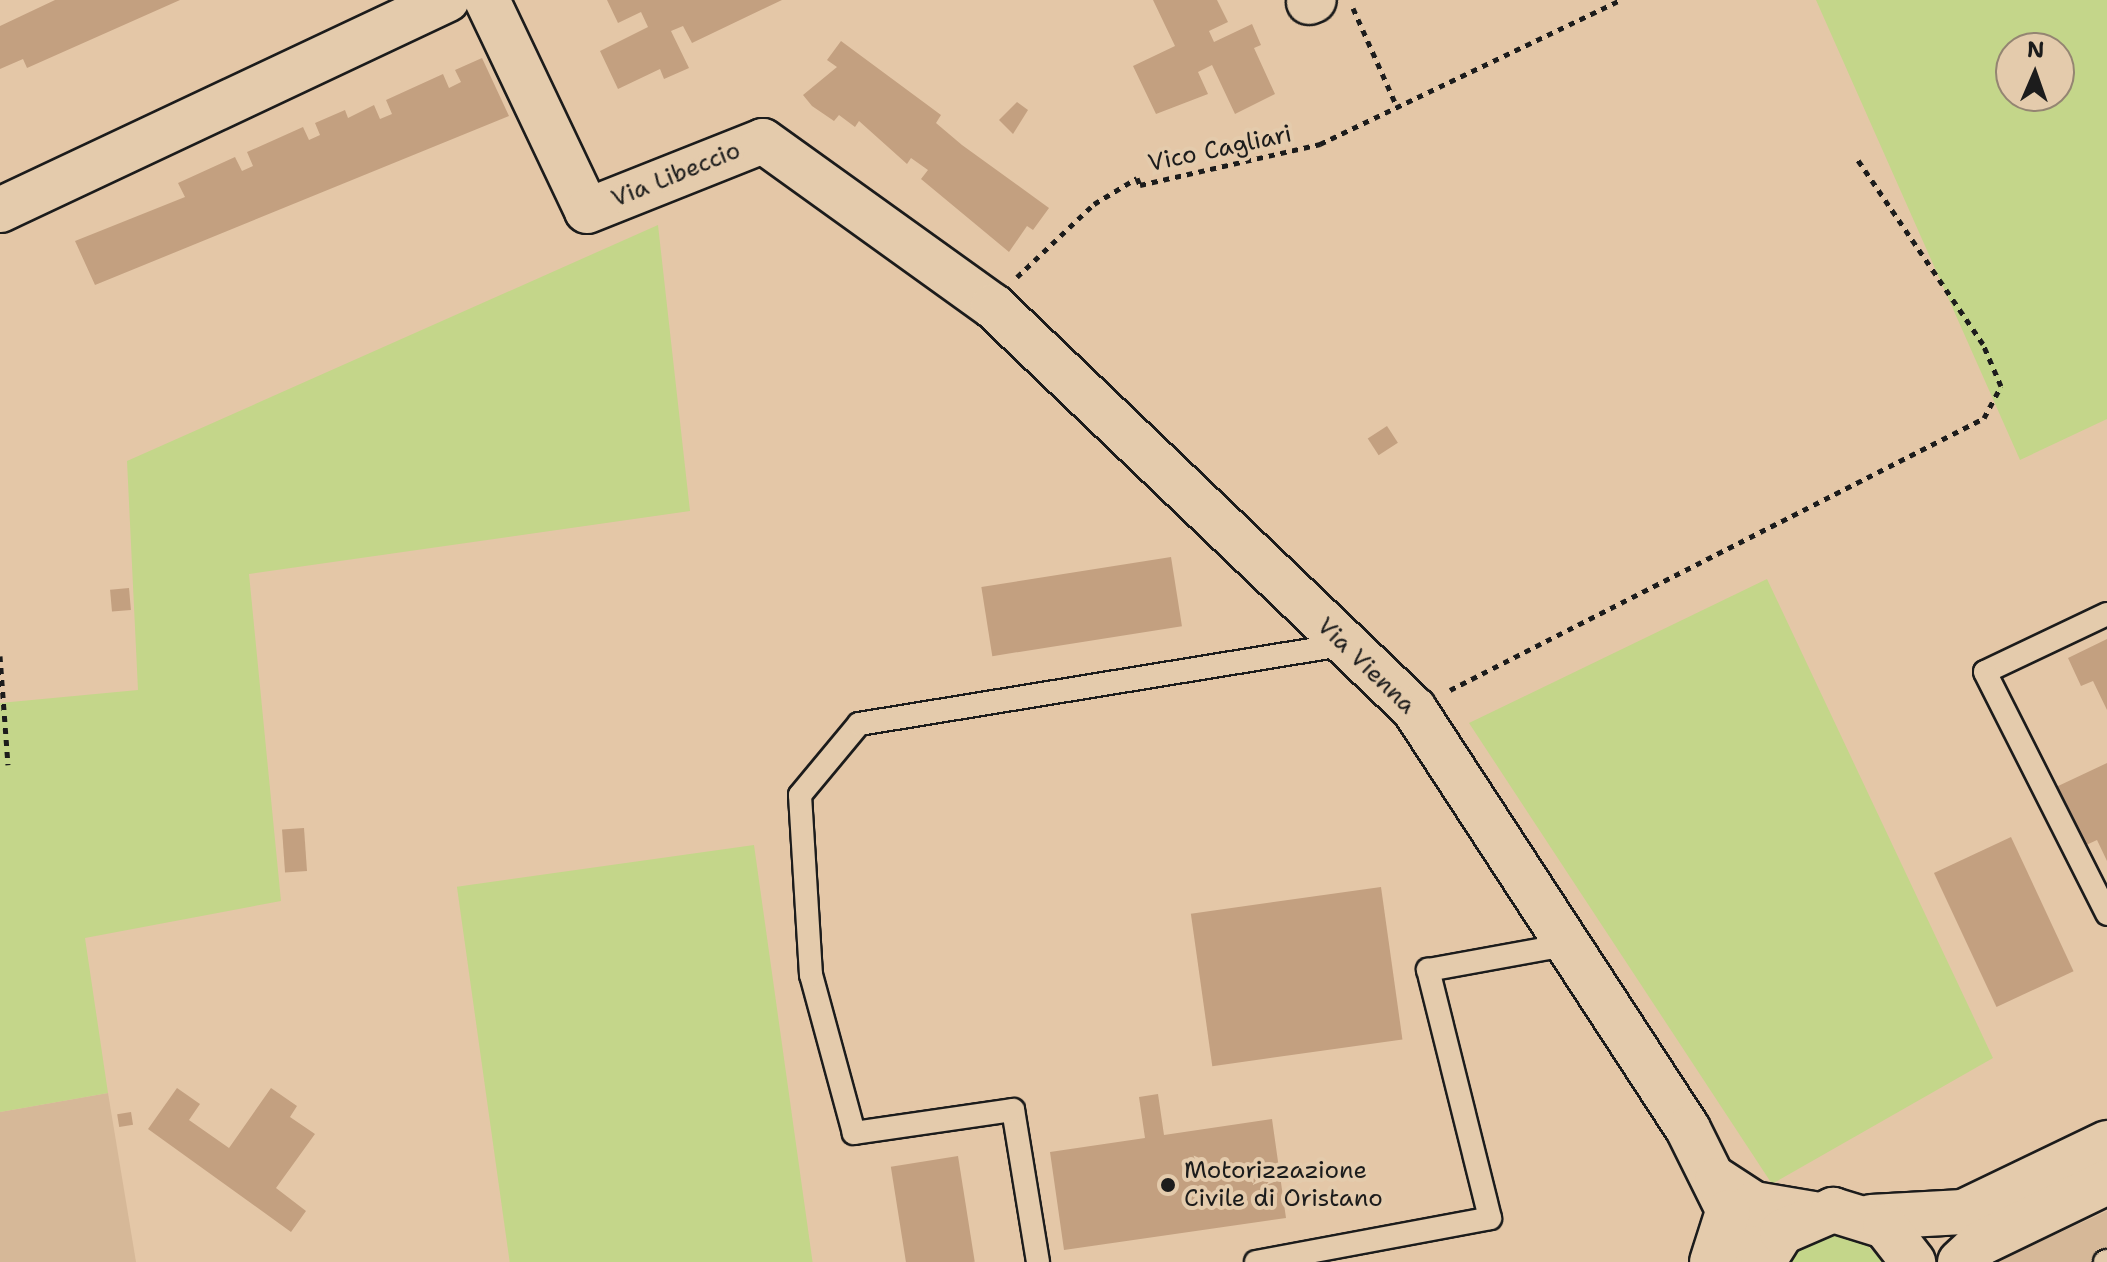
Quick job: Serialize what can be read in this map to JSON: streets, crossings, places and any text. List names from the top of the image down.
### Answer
{
  "streets": {
    "street": ["Via Libeccio", "Via Vienna"],
    "path": ["Vico Cagliari"]
  },
  "crossings": [
    ["Vico Cagliari", "Via Libeccio"],
    ["Vico Cagliari", "Via Vienna"],
    ["Via Libeccio", "Via Vienna"]
  ],
  "places": ["Motorizzazione Civile di Oristano"],
  "north": "top"
}
